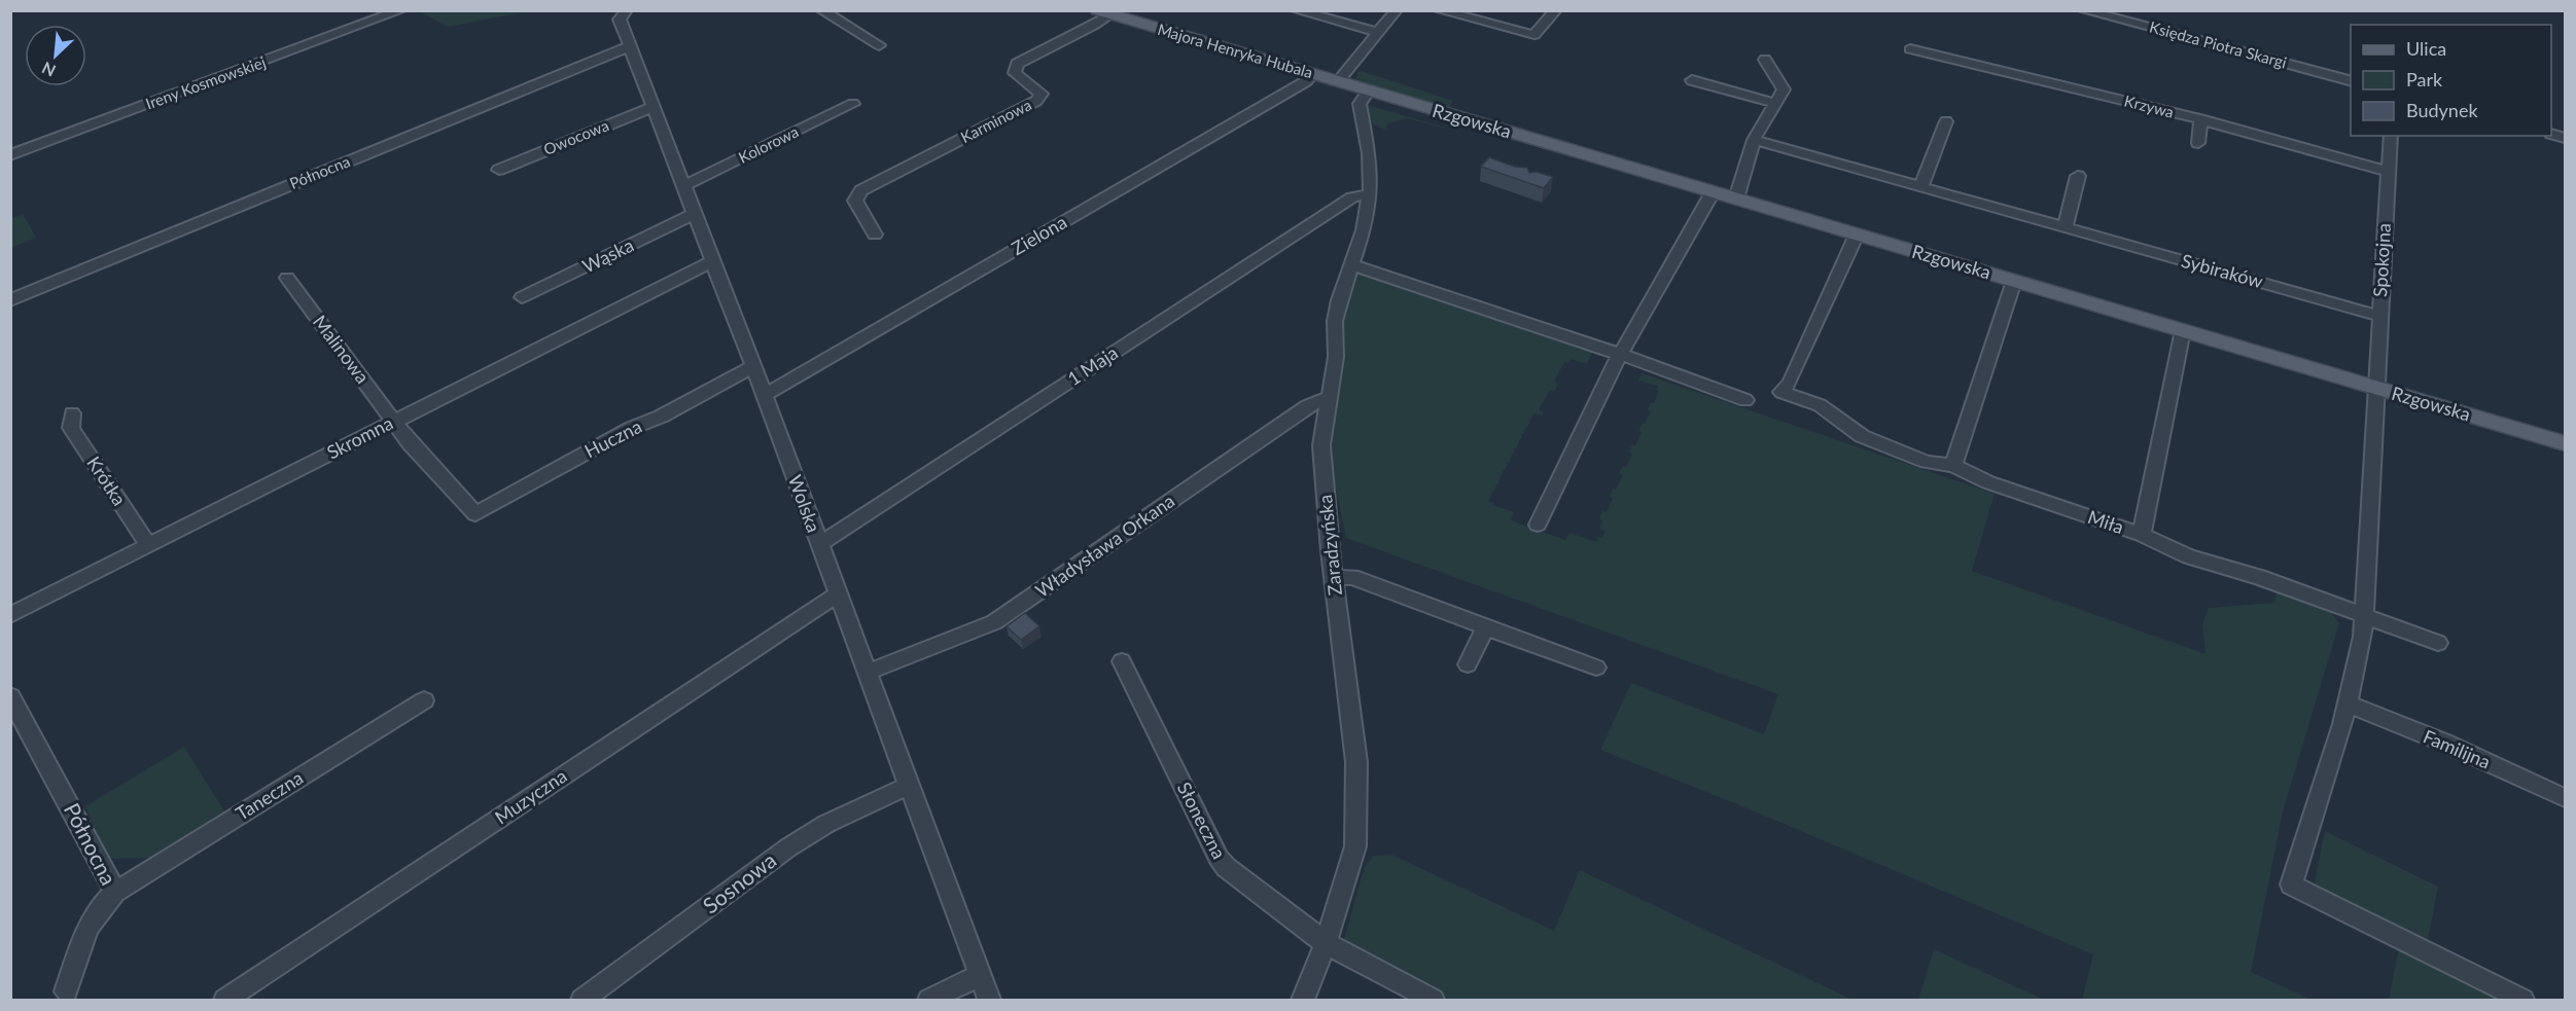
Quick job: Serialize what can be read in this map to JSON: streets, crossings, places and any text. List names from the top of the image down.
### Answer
{
  "streets": {
    "main road": ["Majora Henryka Hubala", "Rzgowska"],
    "street": [
      "Księdza Piotra Skargi",
      "Ireny Kosmowskiej",
      "Krzywa",
      "Karminowa",
      "Owocowa",
      "Kolorowa",
      "Północna",
      "Zielona",
      "Wąska",
      "Spokojna",
      "Sybiraków",
      "Malinowa",
      "1 Maja",
      "Skromna",
      "Huczna",
      "Krótka",
      "Wolska",
      "Miła",
      "Zaradzyńska",
      "Władysława Orkana",
      "Familijna",
      "Taneczna",
      "Muzyczna",
      "Słoneczna",
      "Sosnowa"
    ]
  },
  "crossings": [
    ["Majora Henryka Hubala", "Karminowa"],
    ["Majora Henryka Hubala", "Rzgowska"],
    ["Majora Henryka Hubala", "Zielona"],
    ["Krzywa", "Spokojna"],
    ["Rzgowska", "Spokojna"],
    ["Rzgowska", "Miła"],
    ["Rzgowska", "Zaradzyńska"],
    ["Owocowa", "Wolska"],
    ["Kolorowa", "Wolska"],
    ["Północna", "Wolska"],
    ["Północna", "Taneczna"],
    ["Zielona", "Wolska"],
    ["Wąska", "Wolska"],
    ["Spokojna", "Sybiraków"],
    ["Spokojna", "Miła"],
    ["Spokojna", "Familijna"],
    ["Malinowa", "Skromna"],
    ["Malinowa", "Huczna"],
    ["1 Maja", "Wolska"],
    ["1 Maja", "Zaradzyńska"],
    ["Skromna", "Krótka"],
    ["Skromna", "Wolska"],
    ["Huczna", "Wolska"],
    ["Wolska", "Władysława Orkana"],
    ["Wolska", "Muzyczna"],
    ["Wolska", "Sosnowa"],
    ["Zaradzyńska", "Władysława Orkana"],
    ["Zaradzyńska", "Słoneczna"]
  ],
  "legend": ["Ulica", "Park", "Budynek"],
  "north": "bottom left"
}
